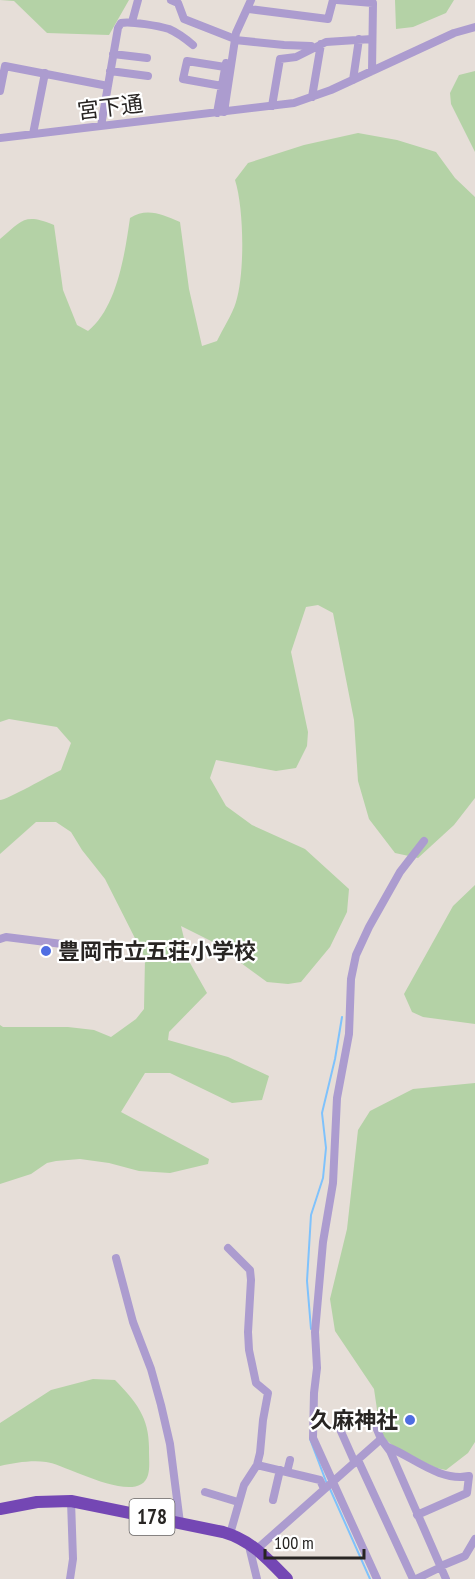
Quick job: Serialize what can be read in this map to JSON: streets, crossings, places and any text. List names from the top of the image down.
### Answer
{
  "streets": {
    "highway": ["178"],
    "street": ["宮下通"]
  },
  "places": ["豊岡市立五荘小学校", "久麻神社"],
  "scale_bar": "100 m"
}
